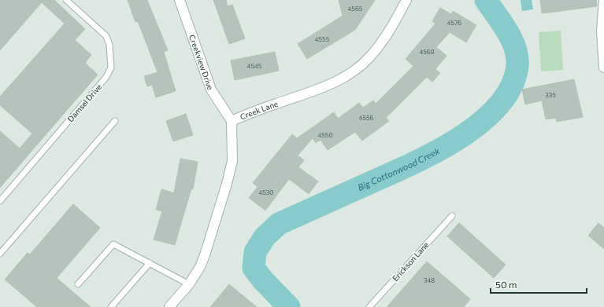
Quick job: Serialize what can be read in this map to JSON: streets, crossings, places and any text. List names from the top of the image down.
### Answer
{
  "streets": {
    "street": ["Creekview Drive", "Creek Lane"],
    "lane": ["Damsel Drive", "Erickson Lane"]
  },
  "crossings": [
    ["Creekview Drive", "Creek Lane"]
  ],
  "water": ["Big Cottonwood Creek"],
  "house_numbers": [
    "4565",
    "4576",
    "4555",
    "4568",
    "4545",
    "335",
    "4556",
    "4550",
    "4530",
    "348"
  ],
  "scale_bar": "50 m"
}
